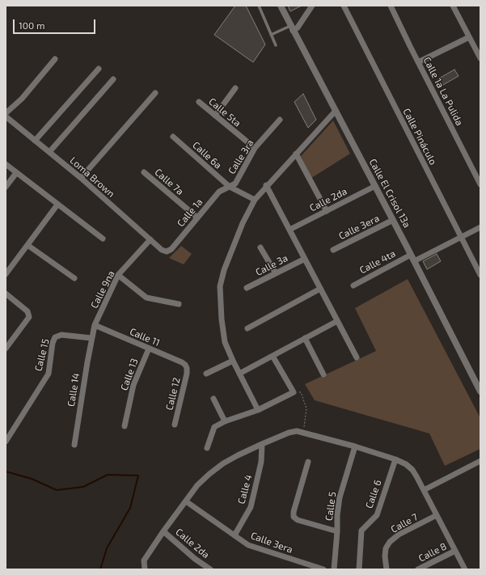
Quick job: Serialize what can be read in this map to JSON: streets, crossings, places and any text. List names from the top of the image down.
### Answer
{
  "streets": {
    "street": [
      "Calle 1a La Pulida",
      "Calle 5ta",
      "Calle Pináculo",
      "Calle 6a",
      "Calle 3ra",
      "Loma Brown",
      "Calle 7a",
      "Calle El Crisol 13a",
      "Calle 2da",
      "Calle 1a",
      "Calle 3era",
      "Calle 4ta",
      "Calle 3a",
      "Calle 9na",
      "Calle 11",
      "Calle 15",
      "Calle 13",
      "Calle 14",
      "Calle 12",
      "Calle 4",
      "Calle 6",
      "Calle 5",
      "Calle 7",
      "Calle 8"
    ]
  },
  "crossings": [
    ["Calle 5ta", "Calle 3ra"],
    ["Calle 6a", "Calle 3ra"],
    ["Calle 6a", "Calle 1a"],
    ["Calle 3ra", "Calle 1a"],
    ["Loma Brown", "Calle 1a"],
    ["Loma Brown", "Calle 9na"],
    ["Calle 7a", "Calle 1a"],
    ["Calle El Crisol 13a", "Calle 2da"],
    ["Calle El Crisol 13a", "Calle 3era"],
    ["Calle El Crisol 13a", "Calle 4ta"],
    ["Calle 3era", "Calle 4"],
    ["Calle 9na", "Calle 11"],
    ["Calle 9na", "Calle 15"],
    ["Calle 9na", "Calle 14"],
    ["Calle 11", "Calle 13"],
    ["Calle 11", "Calle 12"],
    ["Calle 15", "Calle 14"]
  ],
  "scale_bar": "100 m"
}
